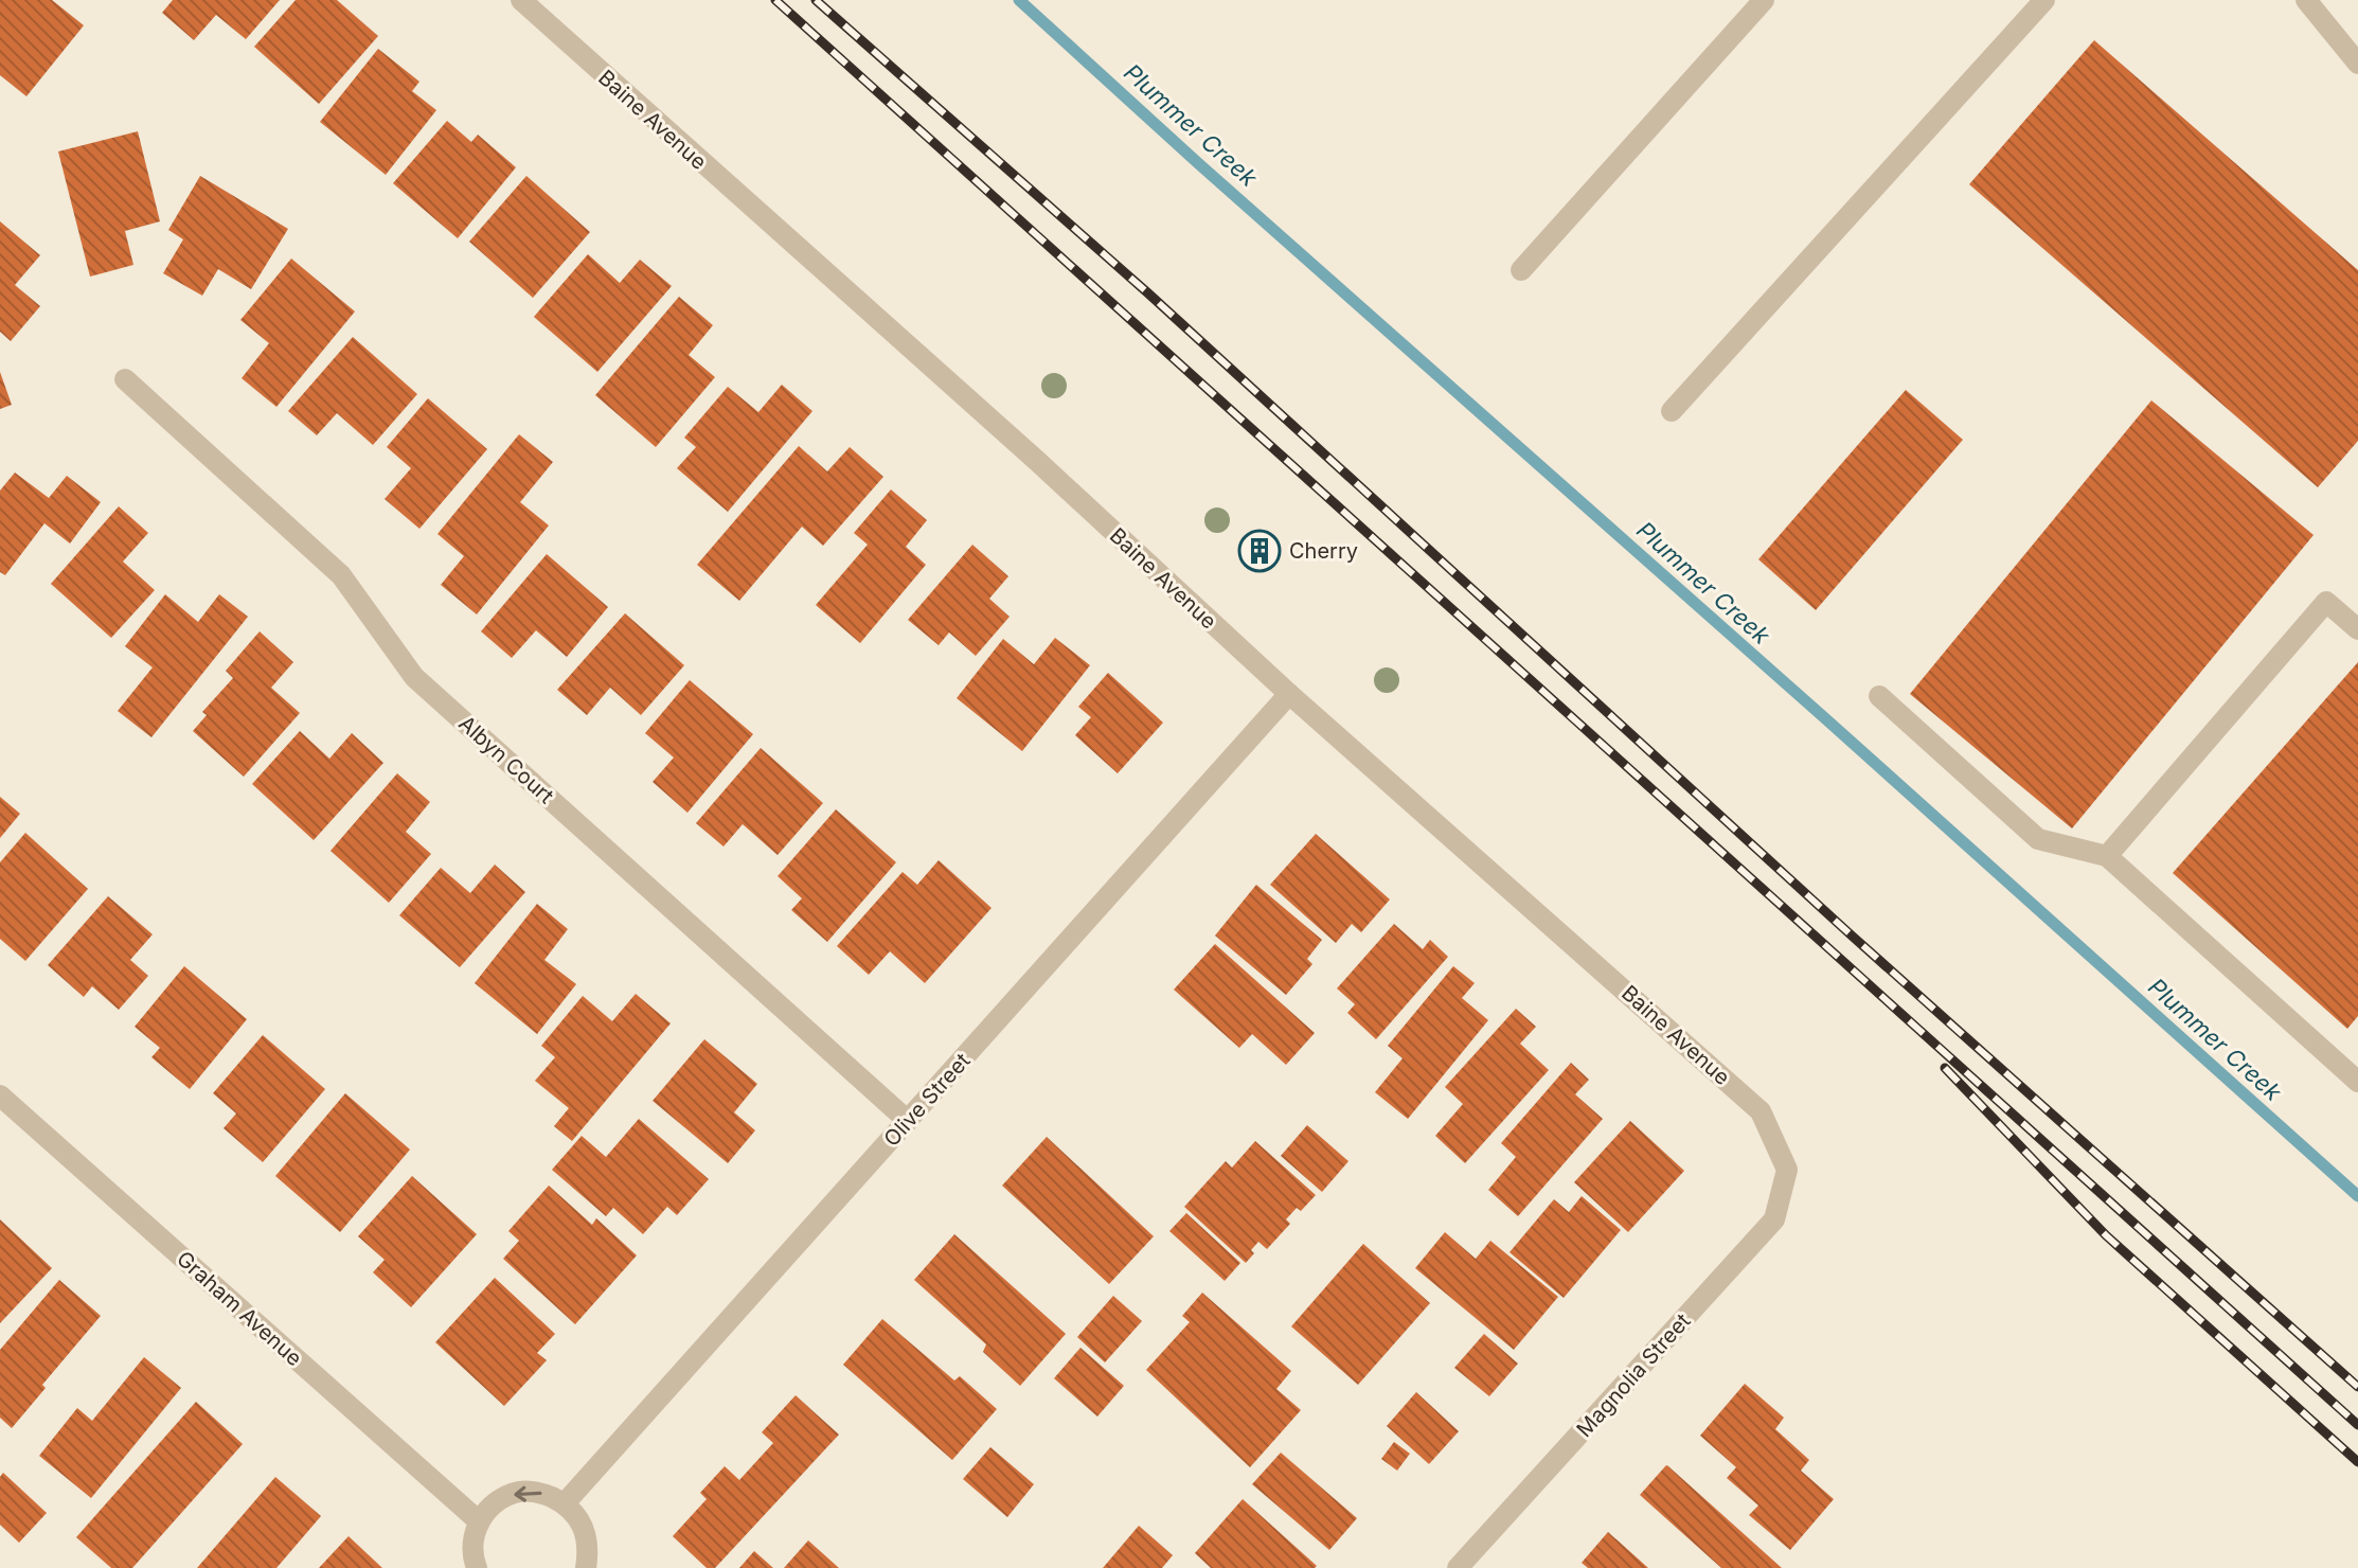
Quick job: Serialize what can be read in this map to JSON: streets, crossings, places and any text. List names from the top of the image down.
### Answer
{
  "streets": {
    "street": [
      "Baine Avenue",
      "Albyn Court",
      "Olive Street",
      "Graham Avenue",
      "Magnolia Street"
    ]
  },
  "crossings": [
    ["Baine Avenue", "Olive Street"],
    ["Baine Avenue", "Magnolia Street"],
    ["Albyn Court", "Olive Street"]
  ],
  "water": ["Plummer Creek"],
  "places": {
    "building": ["Cherry"]
  }
}
